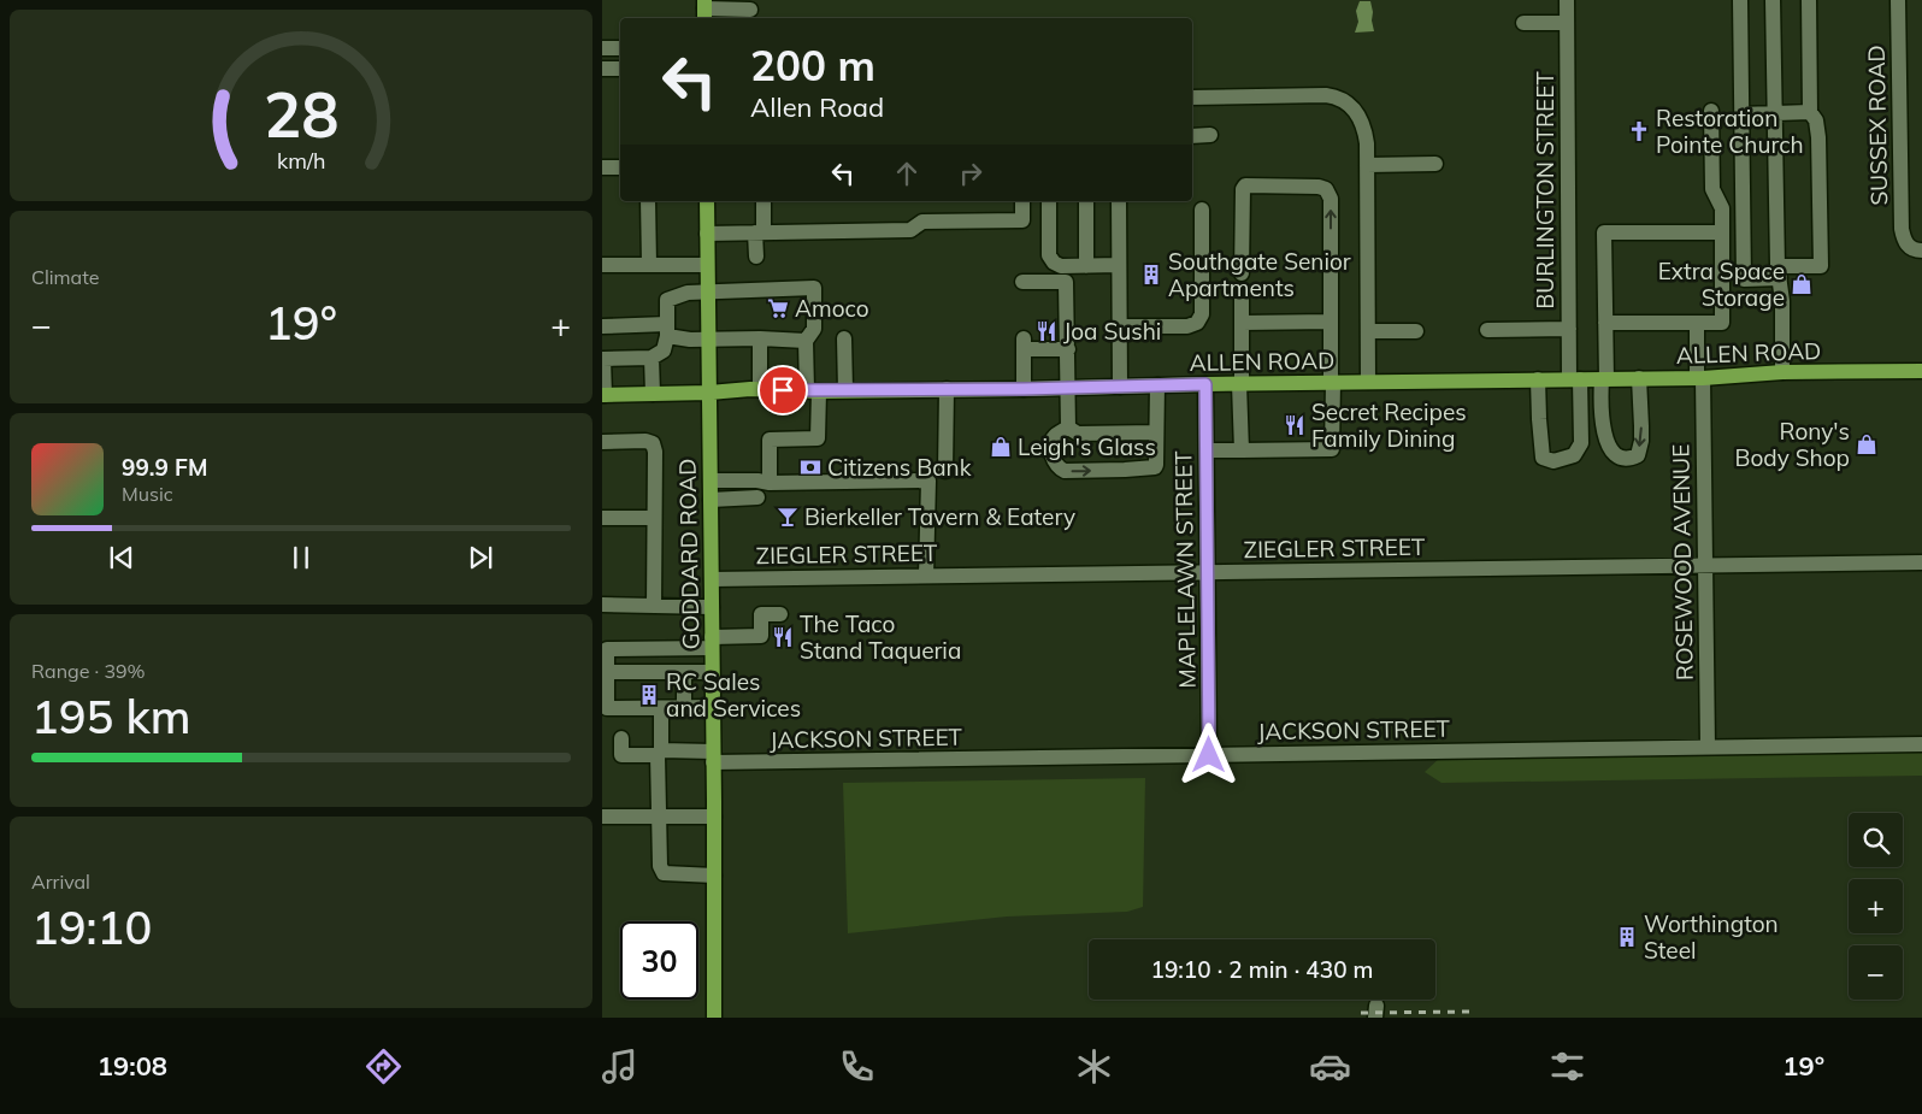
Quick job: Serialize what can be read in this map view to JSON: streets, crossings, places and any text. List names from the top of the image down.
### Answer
{
  "streets": {
    "main road": ["ALLEN ROAD", "GODDARD ROAD"],
    "street": [
      "SUSSEX ROAD",
      "BURLINGTON STREET",
      "ZIEGLER STREET",
      "ROSEWOOD AVENUE",
      "MAPLELAWN STREET",
      "JACKSON STREET"
    ]
  },
  "crossings": [
    ["BURLINGTON STREET", "ALLEN ROAD"],
    ["ALLEN ROAD", "GODDARD ROAD"],
    ["ALLEN ROAD", "ROSEWOOD AVENUE"],
    ["ALLEN ROAD", "MAPLELAWN STREET"],
    ["ZIEGLER STREET", "GODDARD ROAD"],
    ["ZIEGLER STREET", "ROSEWOOD AVENUE"],
    ["ZIEGLER STREET", "MAPLELAWN STREET"],
    ["GODDARD ROAD", "JACKSON STREET"],
    ["ROSEWOOD AVENUE", "JACKSON STREET"],
    ["MAPLELAWN STREET", "JACKSON STREET"]
  ],
  "places": {
    "church": ["Restoration Pointe Church"],
    "building": ["Southgate Senior Apartments", "RC Sales and Services", "Worthington Steel"],
    "shop": ["Extra Space Storage", "Rony's Body Shop", "Leigh's Glass"],
    "supermarket": ["Amoco"],
    "restaurant": ["Joa Sushi", "Secret Recipes Family Dining", "The Taco Stand Taqueria"],
    "bank": ["Citizens Bank"],
    "bar": ["Bierkeller Tavern & Eatery"]
  },
  "page": {
    "turn": ["200 m", "Allen Road"],
    "tile": [
      "Climate",
      ["Range · 39%", "195 km"],
      ["Arrival", "19:10"]
    ],
    "heat": ["−", "19°", "+"],
    "song": ["99.9 FM", "Music"],
    "map_buttons": ["+", "−"],
    "limit": "30",
    "trip": "19:10 · 2 min · 430 m",
    "tabs": ["19:08", "19°"],
    "gauge": ["28", "km/h"]
  }
}
